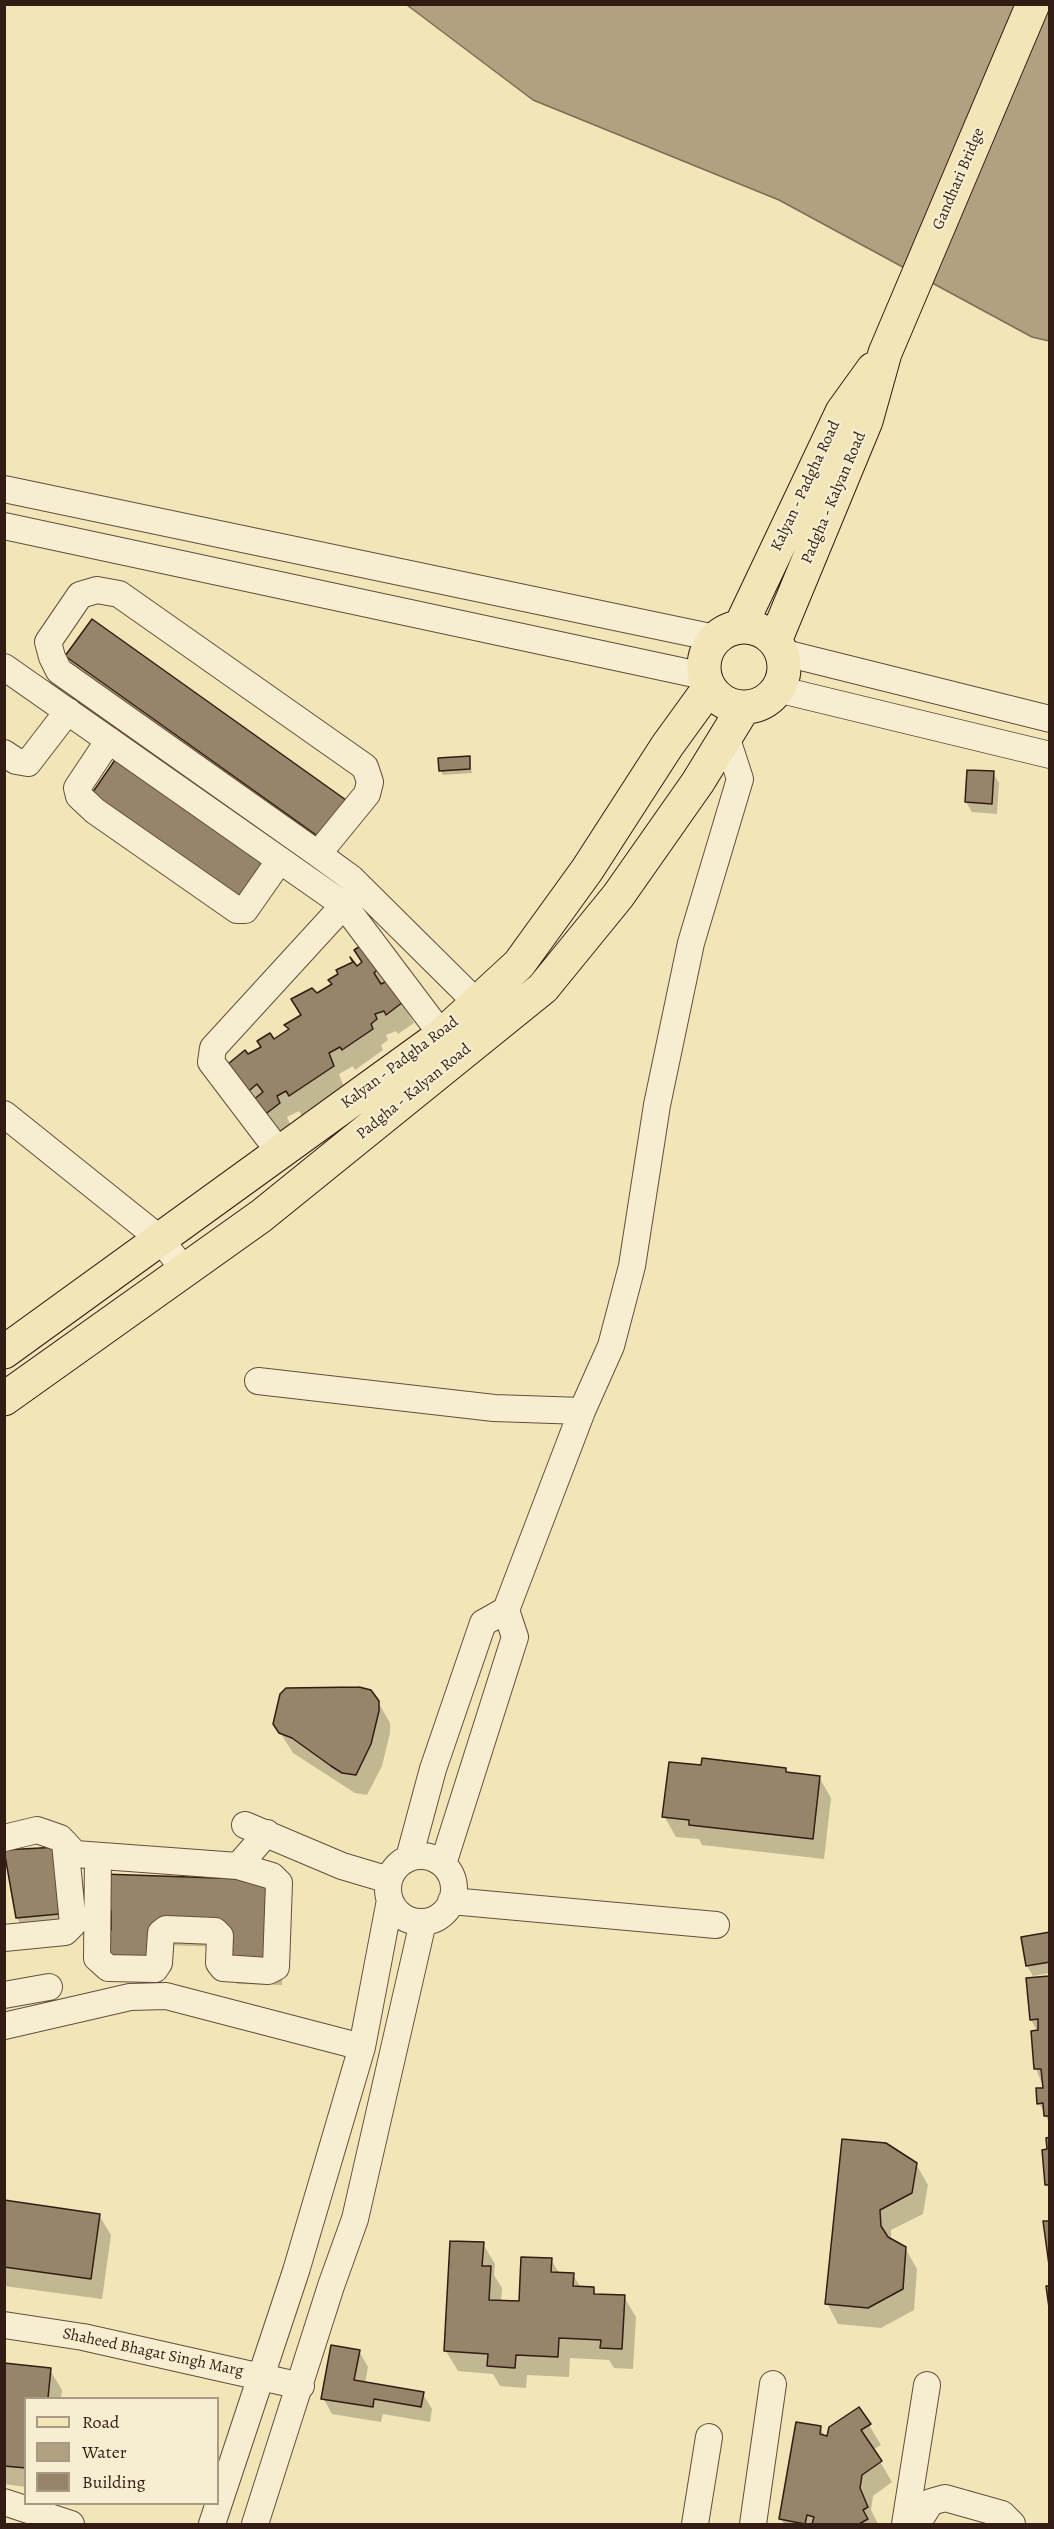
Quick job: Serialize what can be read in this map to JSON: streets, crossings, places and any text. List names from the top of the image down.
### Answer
{
  "streets": {
    "main road": ["Gandhari Bridge", "Kalyan - Padgha Road", "Padgha - Kalyan Road"],
    "street": ["Shaheed Bhagat Singh Marg"]
  },
  "crossings": [
    ["Gandhari Bridge", "Kalyan - Padgha Road"],
    ["Gandhari Bridge", "Padgha - Kalyan Road"],
    ["Kalyan - Padgha Road", "Padgha - Kalyan Road"]
  ],
  "legend": ["Road", "Water", "Building"]
}
